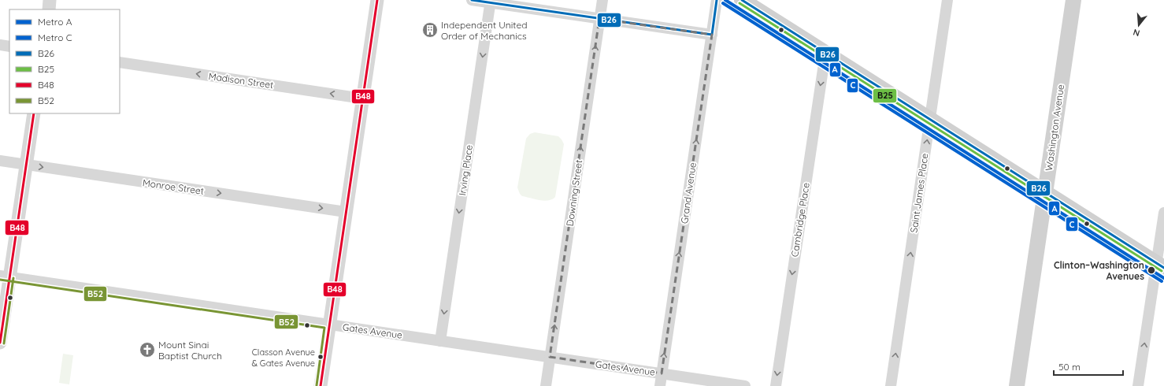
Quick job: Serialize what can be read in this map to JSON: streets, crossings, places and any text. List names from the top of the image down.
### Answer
{
  "streets": {
    "main road": ["Washington Avenue"],
    "street": [
      "Madison Street",
      "Irving Place",
      "Monroe Street",
      "Downing Street",
      "Grand Avenue",
      "Saint James Place",
      "Cambridge Place",
      "Gates Avenue"
    ]
  },
  "crossings": [
    ["Irving Place", "Gates Avenue"],
    ["Downing Street", "Gates Avenue"],
    ["Grand Avenue", "Gates Avenue"]
  ],
  "one_way": [
    "Madison Street",
    "Irving Place",
    "Monroe Street",
    "Downing Street",
    "Grand Avenue",
    "Saint James Place",
    "Cambridge Place"
  ],
  "places": {
    "building": ["Independent United Order of Mechanics"],
    "other": ["Clinton–Washington Avenues", "Classon Avenue & Gates Avenue"],
    "church": ["Mount Sinai Baptist Church"]
  },
  "lines": [
    "metro line A",
    "transit line B26",
    "transit line B48",
    "metro line C",
    "transit line B25",
    "transit line B52"
  ],
  "legend": [
    "Metro A",
    "Metro C",
    "B26",
    "B25",
    "B48",
    "B52"
  ],
  "scale_bar": "50 m",
  "north": "bottom"
}
